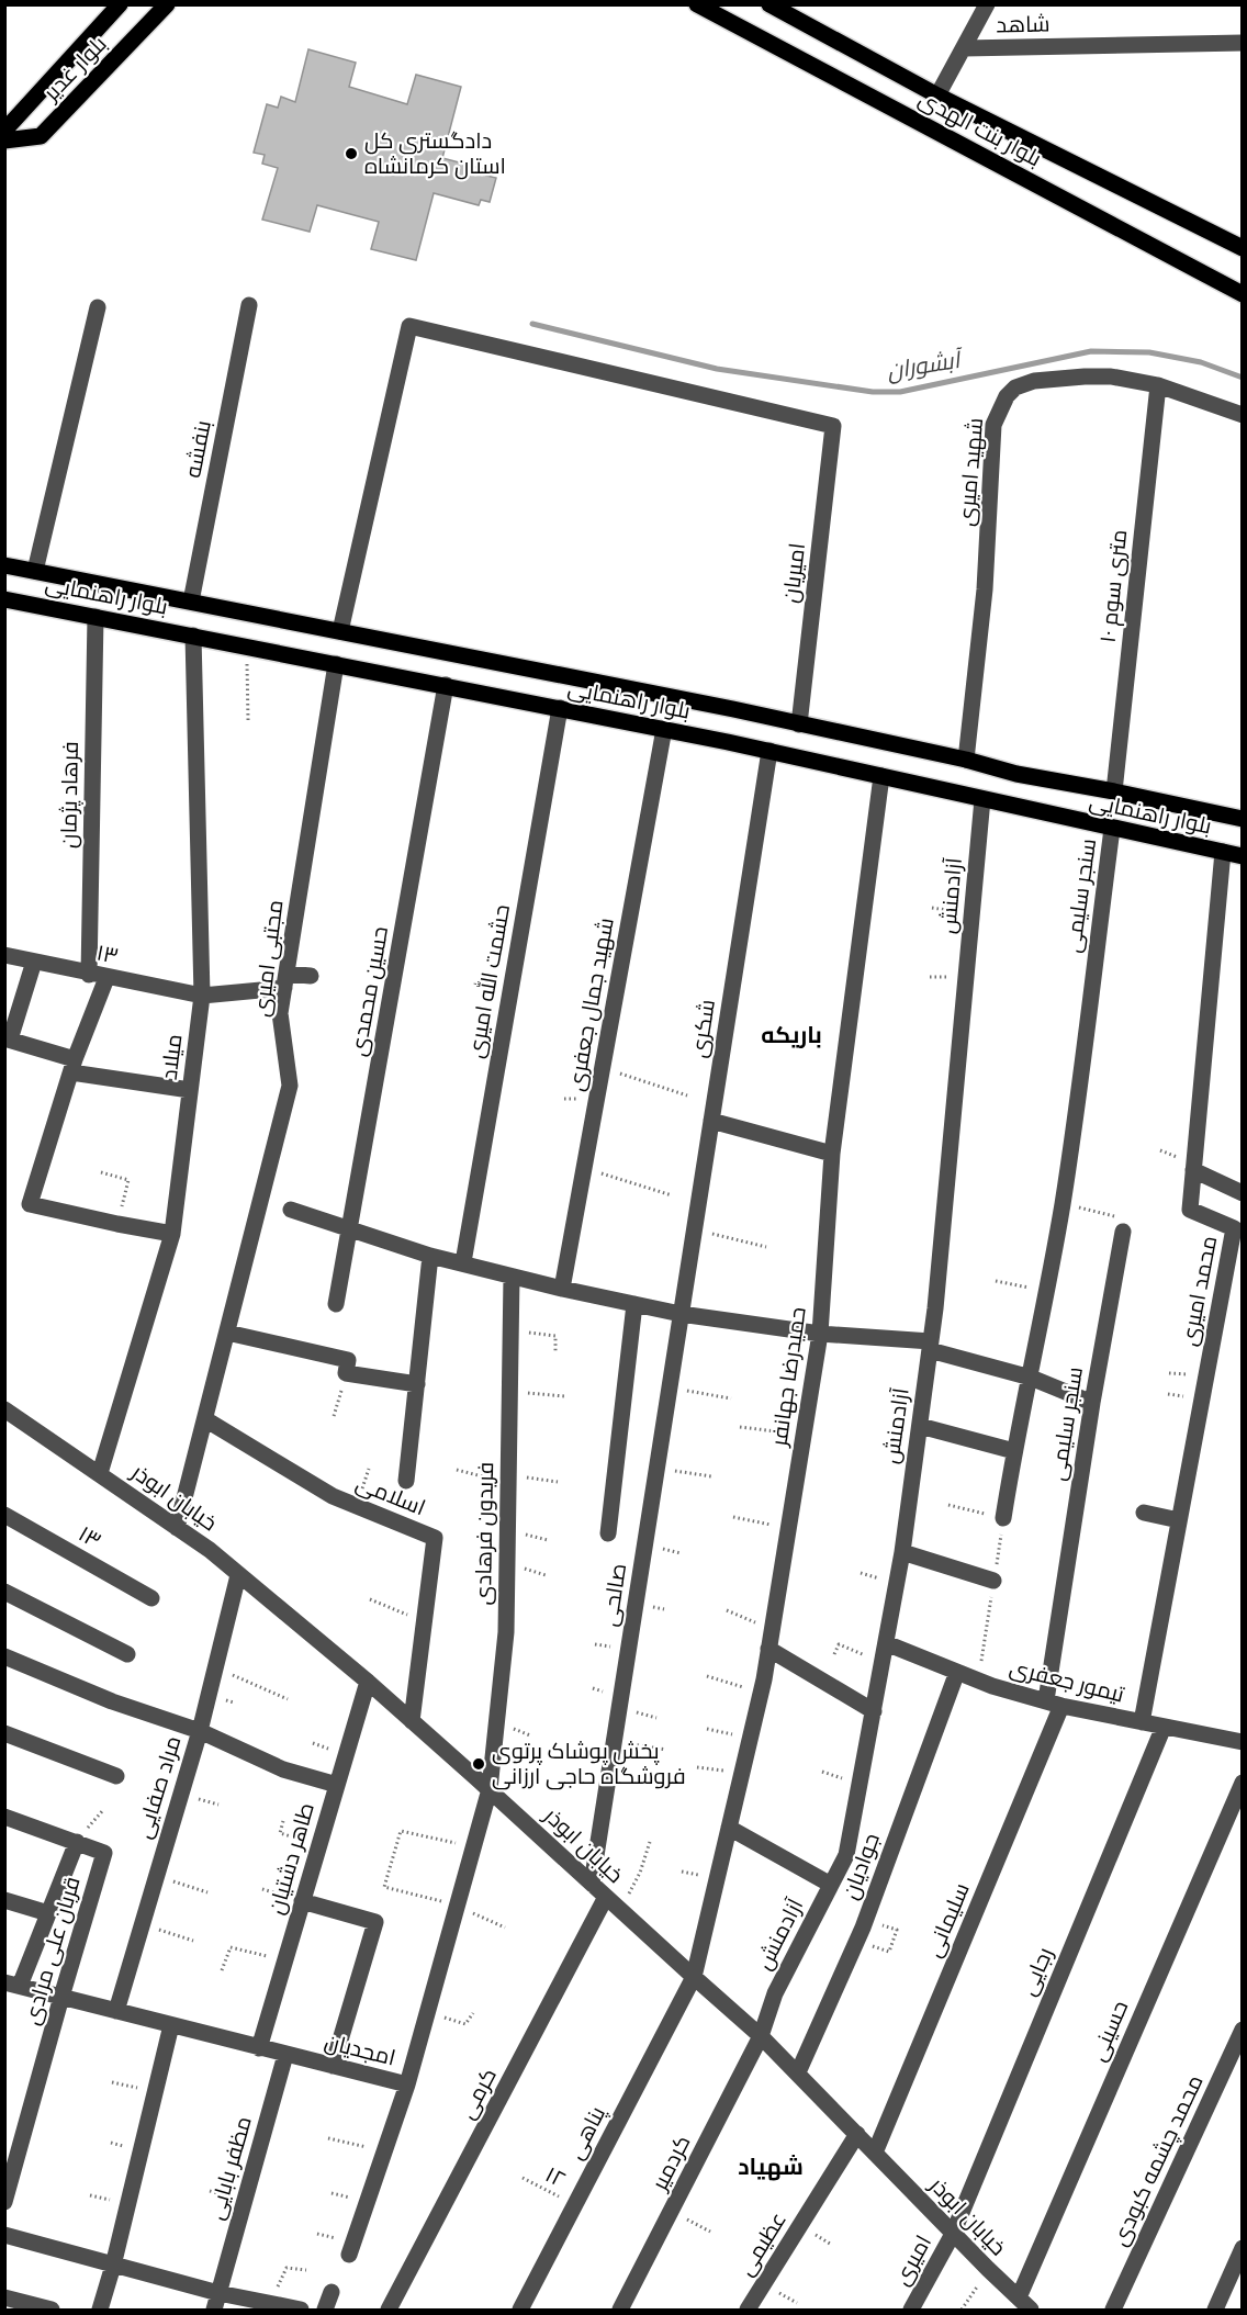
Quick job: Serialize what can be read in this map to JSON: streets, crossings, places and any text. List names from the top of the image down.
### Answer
{
  "streets": {
    "main road": ["بلوار غدیر", "بلوار بنت الهدی", "بلوار راهنمایی"],
    "street": [
      "شاهد",
      "بنفشه",
      "شهید امیری",
      "امیریان",
      "۱۰ متری سوم",
      "فرهاد پژمان",
      "آزادمنش",
      "سنجر سلیمی",
      "۱۳",
      "مجتبی امیری",
      "حشمت الله امیری",
      "حسین محمدی",
      "شهید جمال جعفری",
      "شکری",
      "میلاد",
      "محمد امیری",
      "حمیدرضا جهانفر",
      "اسلامی",
      "خیابان ابوذر",
      "فریدون فرهادی",
      "صالحی",
      "تیمور جعفری",
      "مراد صفایی",
      "طاهر دشتیان",
      "جوادیان",
      "سلیمانی",
      "قربان علی مرادی",
      "رجایی",
      "حسینی",
      "امجدیان",
      "کرمی",
      "پناهی",
      "محمد چشمه کبودی",
      "کردمیر",
      "مظفر بابایی",
      "عظیمی",
      "امیری"
    ],
    "path": ["۱۲"]
  },
  "crossings": [
    ["شاهد", "بلوار بنت الهدی"],
    ["بنفشه", "بلوار راهنمایی"],
    ["شهید امیری", "۱۰ متری سوم"],
    ["شهید امیری", "بلوار راهنمایی"],
    ["امیریان", "بلوار راهنمایی"],
    ["۱۰ متری سوم", "بلوار راهنمایی"],
    ["بلوار راهنمایی", "فرهاد پژمان"],
    ["بلوار راهنمایی", "آزادمنش"],
    ["بلوار راهنمایی", "سنجر سلیمی"],
    ["بلوار راهنمایی", "مجتبی امیری"],
    ["بلوار راهنمایی", "حشمت الله امیری"],
    ["بلوار راهنمایی", "حسین محمدی"],
    ["بلوار راهنمایی", "شهید جمال جعفری"],
    ["بلوار راهنمایی", "شکری"],
    ["بلوار راهنمایی", "میلاد"],
    ["بلوار راهنمایی", "محمد امیری"],
    ["بلوار راهنمایی", "حمیدرضا جهانفر"],
    ["فرهاد پژمان", "۱۳"],
    ["آزادمنش", "خیابان ابوذر"],
    ["آزادمنش", "تیمور جعفری"],
    ["آزادمنش", "کردمیر"],
    ["سنجر سلیمی", "تیمور جعفری"],
    ["سنجر سلیمی", "سلیمانی"],
    ["۱۳", "مجتبی امیری"],
    ["۱۳", "میلاد"],
    ["مجتبی امیری", "اسلامی"],
    ["مجتبی امیری", "خیابان ابوذر"],
    ["شکری", "صالحی"],
    ["میلاد", "خیابان ابوذر"],
    ["محمد امیری", "تیمور جعفری"],
    ["حمیدرضا جهانفر", "خیابان ابوذر"],
    ["حمیدرضا جهانفر", "پناهی"],
    ["اسلامی", "خیابان ابوذر"],
    ["خیابان ابوذر", "فریدون فرهادی"],
    ["خیابان ابوذر", "صالحی"],
    ["خیابان ابوذر", "مراد صفایی"],
    ["خیابان ابوذر", "طاهر دشتیان"],
    ["خیابان ابوذر", "جوادیان"],
    ["خیابان ابوذر", "سلیمانی"],
    ["خیابان ابوذر", "رجایی"],
    ["خیابان ابوذر", "حسینی"],
    ["خیابان ابوذر", "امجدیان"],
    ["خیابان ابوذر", "کرمی"],
    ["خیابان ابوذر", "پناهی"],
    ["خیابان ابوذر", "کردمیر"],
    ["خیابان ابوذر", "عظیمی"],
    ["خیابان ابوذر", "امیری"],
    ["فریدون فرهادی", "امجدیان"],
    ["تیمور جعفری", "جوادیان"],
    ["تیمور جعفری", "سلیمانی"],
    ["تیمور جعفری", "رجایی"],
    ["مراد صفایی", "امجدیان"],
    ["طاهر دشتیان", "امجدیان"],
    ["قربان علی مرادی", "امجدیان"],
    ["رجایی", "امیری"],
    ["امجدیان", "مظفر بابایی"],
    ["پناهی", "۱۲"]
  ],
  "districts": ["باریکه", "شهیاد"],
  "water": ["آبشوران"],
  "places": ["دادگستری کل استان کرمانشاه", "پخش پوشاک پرتوی فروشگاه حاجی ارزانی"]
}
